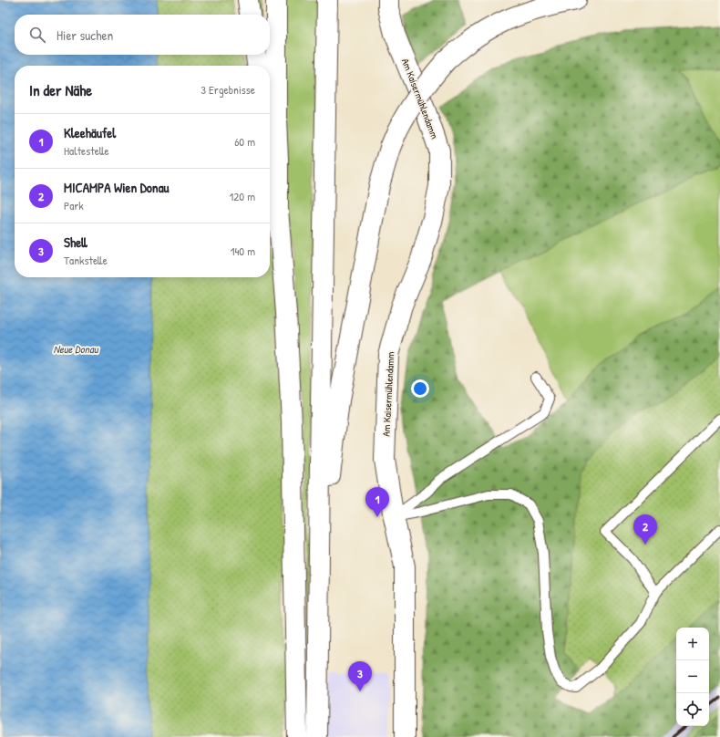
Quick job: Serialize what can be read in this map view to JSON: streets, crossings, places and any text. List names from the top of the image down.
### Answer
{
  "streets": {
    "main road": ["Am Kaisermühlendamm"]
  },
  "water": ["Neue Donau"],
  "page": {
    "search": "Hier suchen",
    "heading": ["In der Nähe", "3 Ergebnisse"],
    "list": [
      {
        "mark": "1",
        "name": "Kleehäufel",
        "note": "Haltestelle",
        "value": "60 m"
      },
      {
        "mark": "2",
        "name": "MICAMPA Wien Donau",
        "note": "Park",
        "value": "120 m"
      },
      {
        "mark": "3",
        "name": "Shell",
        "note": "Tankstelle",
        "value": "140 m"
      }
    ],
    "pins": ["1", "2", "3"],
    "map_buttons": ["+", "−"]
  }
}
